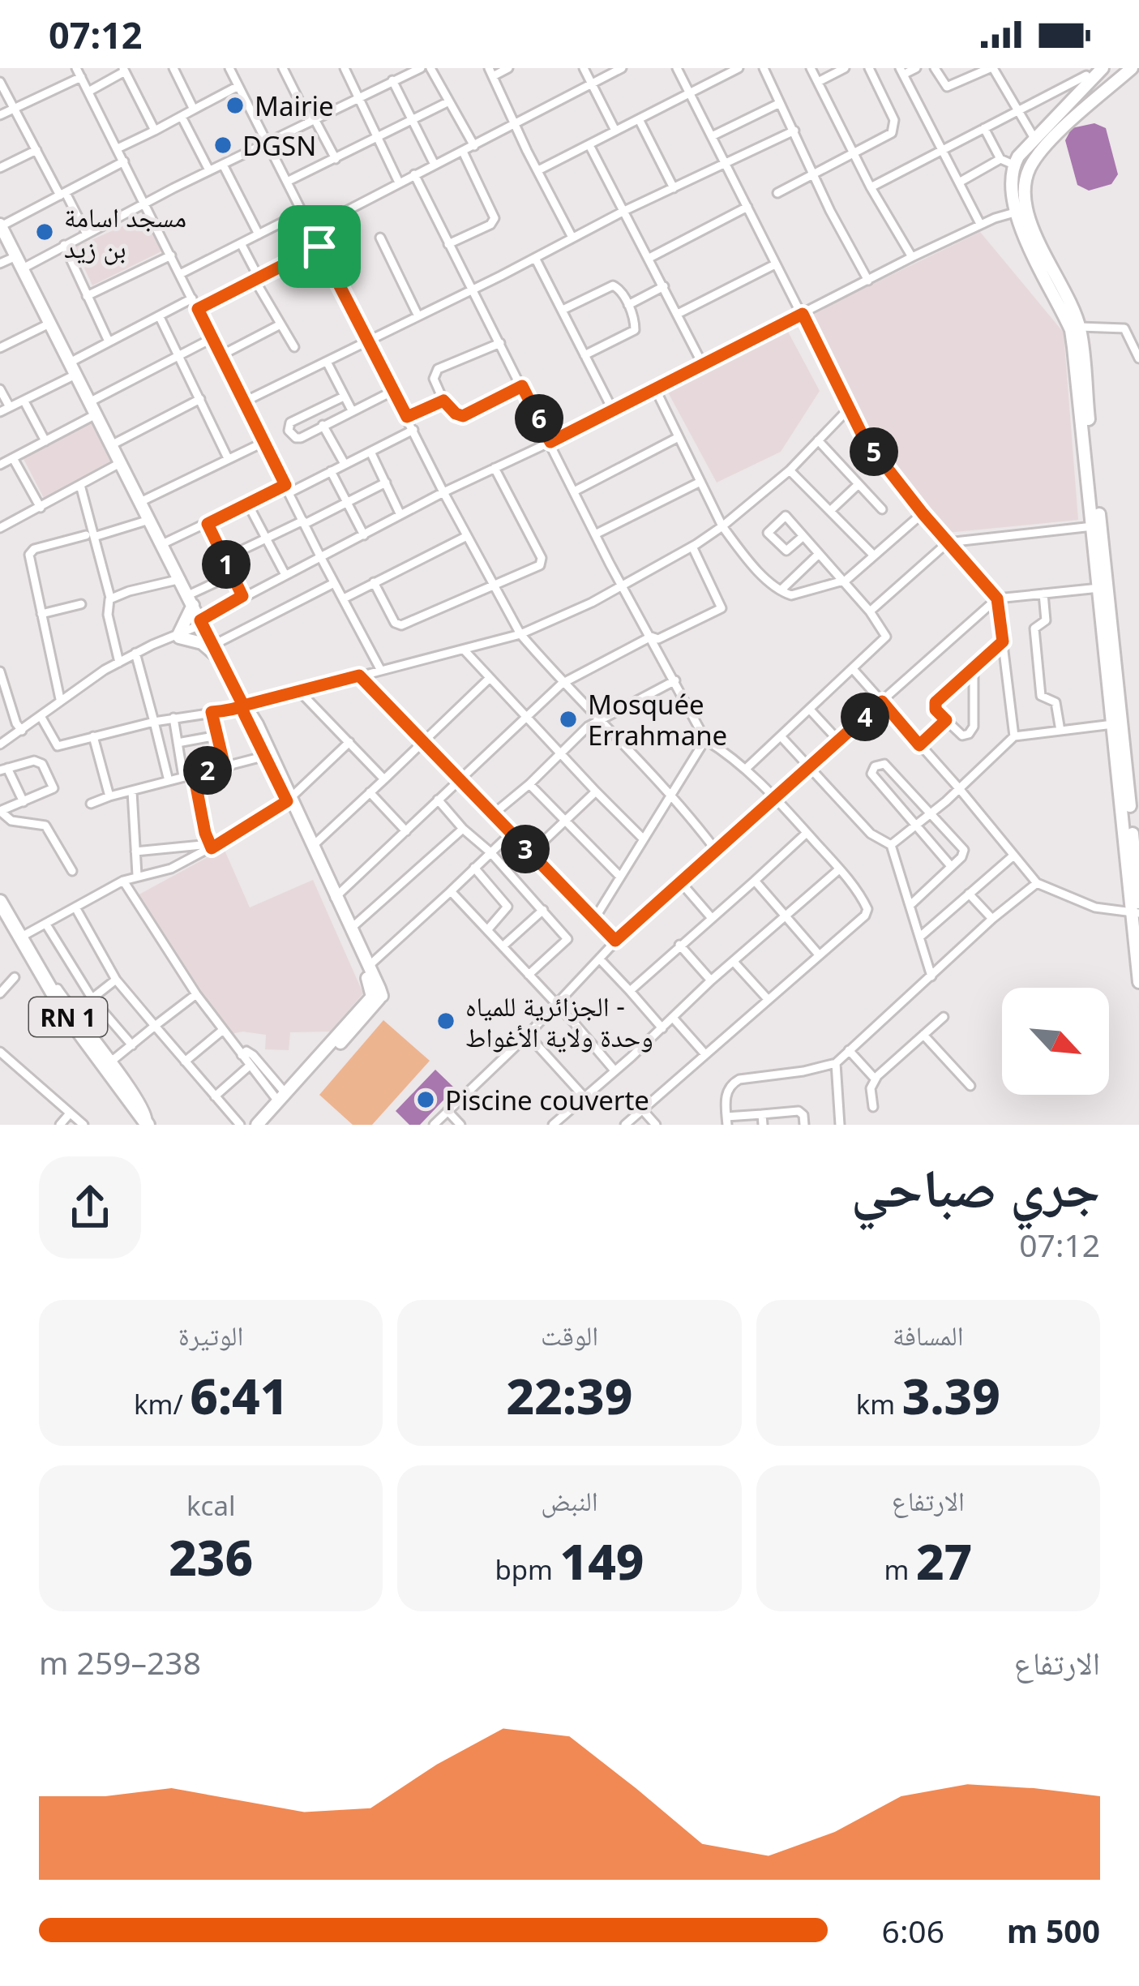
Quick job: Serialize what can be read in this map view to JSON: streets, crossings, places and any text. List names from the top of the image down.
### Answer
{
  "streets": {
    "highway": ["RN 1"]
  },
  "places": [
    "Mairie",
    "DGSN",
    "مسجد اسامة بن زيد",
    "Mosquée Errahmane",
    "الجزائرية للمياه - وحدة ولاية الأغواط",
    "Piscine couverte"
  ],
  "north": "bottom right",
  "page": {
    "status": "07:12",
    "pins": [
      "6",
      "5",
      "1",
      "4",
      "2",
      "3"
    ],
    "heading": ["جري صباحي", "07:12"],
    "stats": [
      ["المسافة", "3.39 km"],
      ["الوقت", "22:39"],
      ["الوتيرة", "6:41 /km"],
      ["الارتفاع", "27 m"],
      ["النبض", "149 bpm"],
      ["kcal", "236"]
    ],
    "chart": ["الارتفاع", "238–259 m"],
    "list": [
      {
        "name": "500 m",
        "note": "6:06"
      }
    ]
  }
}
